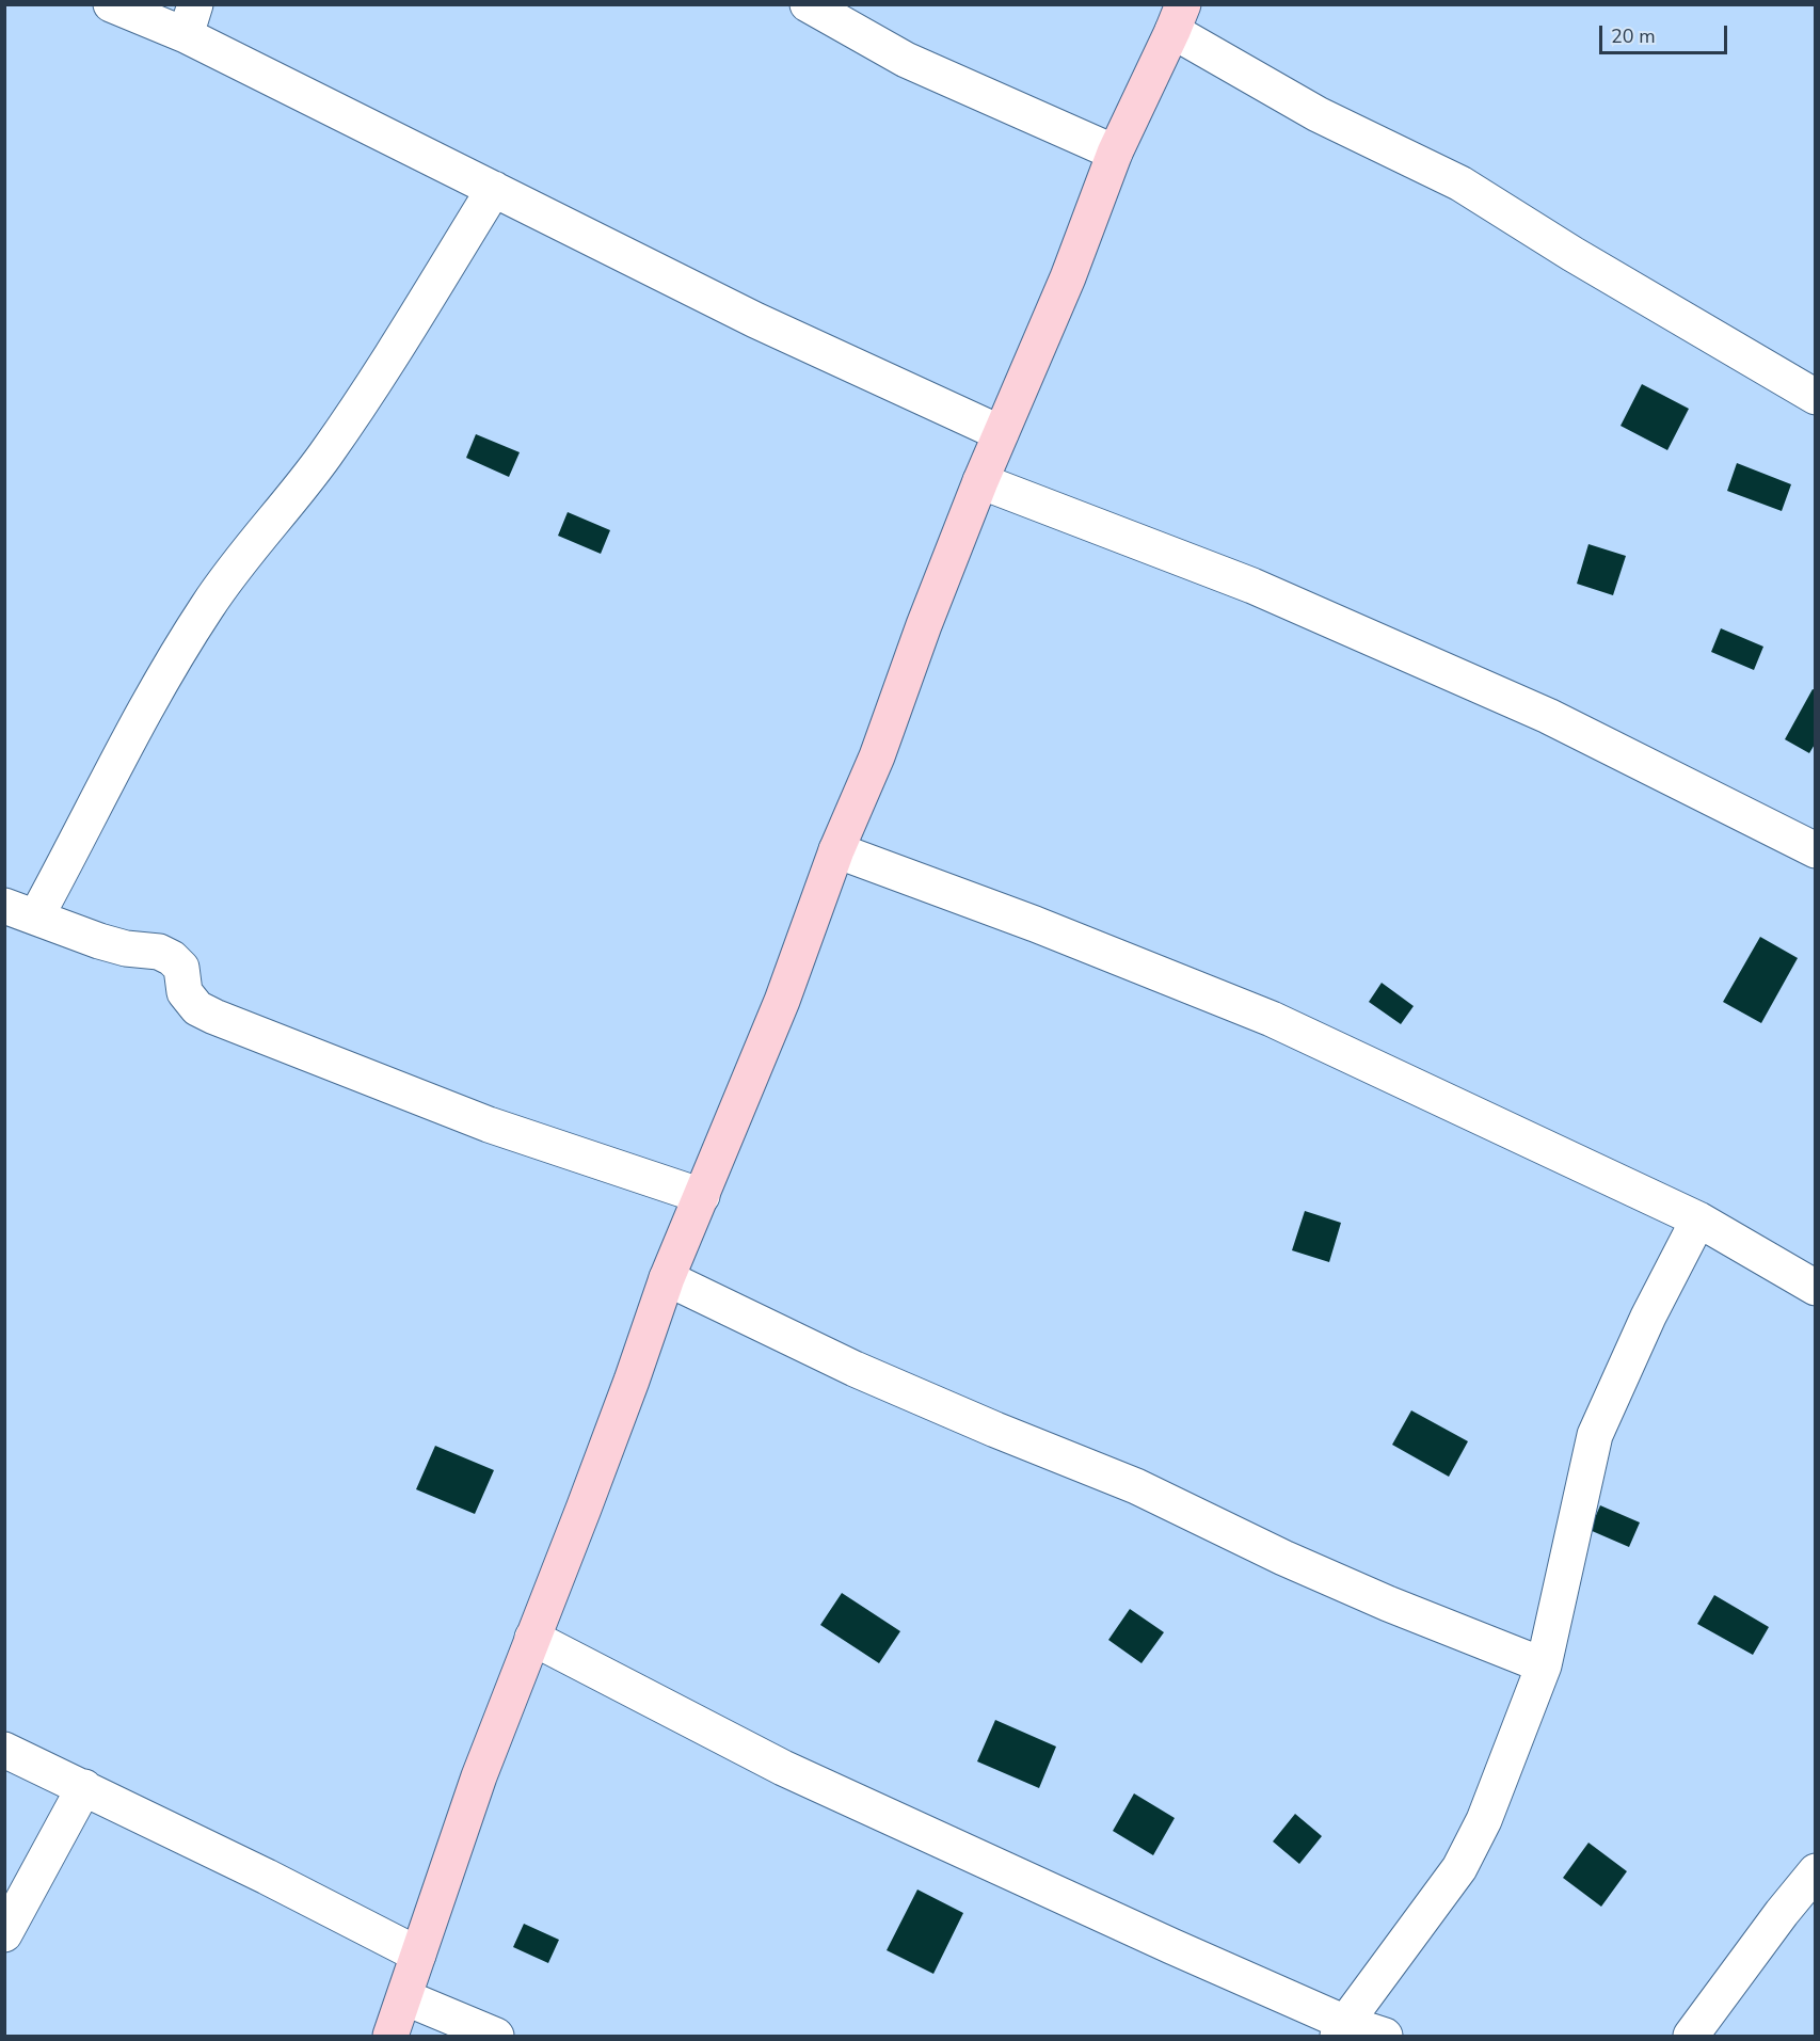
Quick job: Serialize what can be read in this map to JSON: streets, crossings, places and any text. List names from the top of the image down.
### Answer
{
  "scale_bar": "20 m"
}
